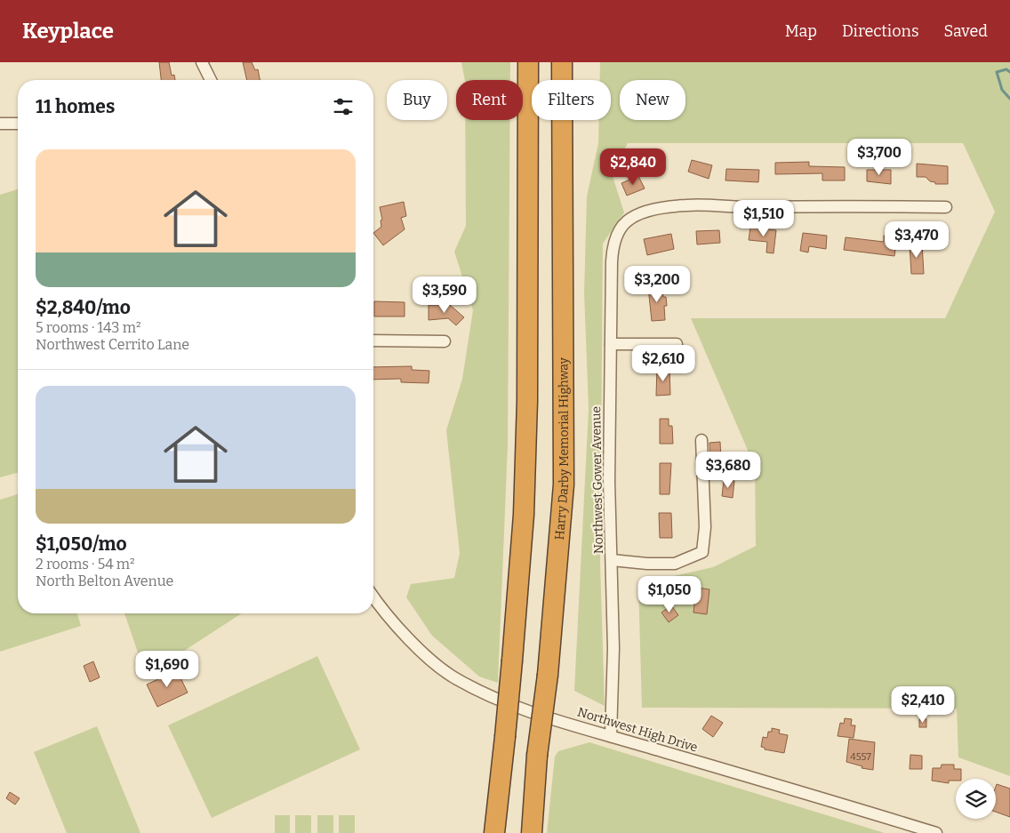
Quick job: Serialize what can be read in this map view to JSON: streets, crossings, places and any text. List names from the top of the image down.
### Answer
{
  "streets": {
    "highway": ["Harry Darby Memorial Highway"],
    "street": ["Northwest Gower Avenue", "Northwest High Drive"]
  },
  "crossings": [
    ["Northwest Gower Avenue", "Northwest High Drive"]
  ],
  "house_numbers": ["4557"],
  "page": {
    "header": "Keyplace",
    "nav": ["Map", "Directions", "Saved"],
    "chip": [
      "Buy",
      "Rent",
      "Filters",
      "New"
    ],
    "heading": "11 homes",
    "list": [
      {
        "name": "$2,840/mo",
        "note": "5 rooms · 143 m² · Northwest Cerrito Lane"
      },
      {
        "name": "$1,050/mo",
        "note": "2 rooms · 54 m² · North Belton Avenue"
      }
    ],
    "price": [
      "$3,700",
      "$2,840",
      "$1,510",
      "$3,470",
      "$3,200",
      "$3,590",
      "$2,610",
      "$3,680",
      "$1,050",
      "$1,690",
      "$2,410"
    ]
  }
}
